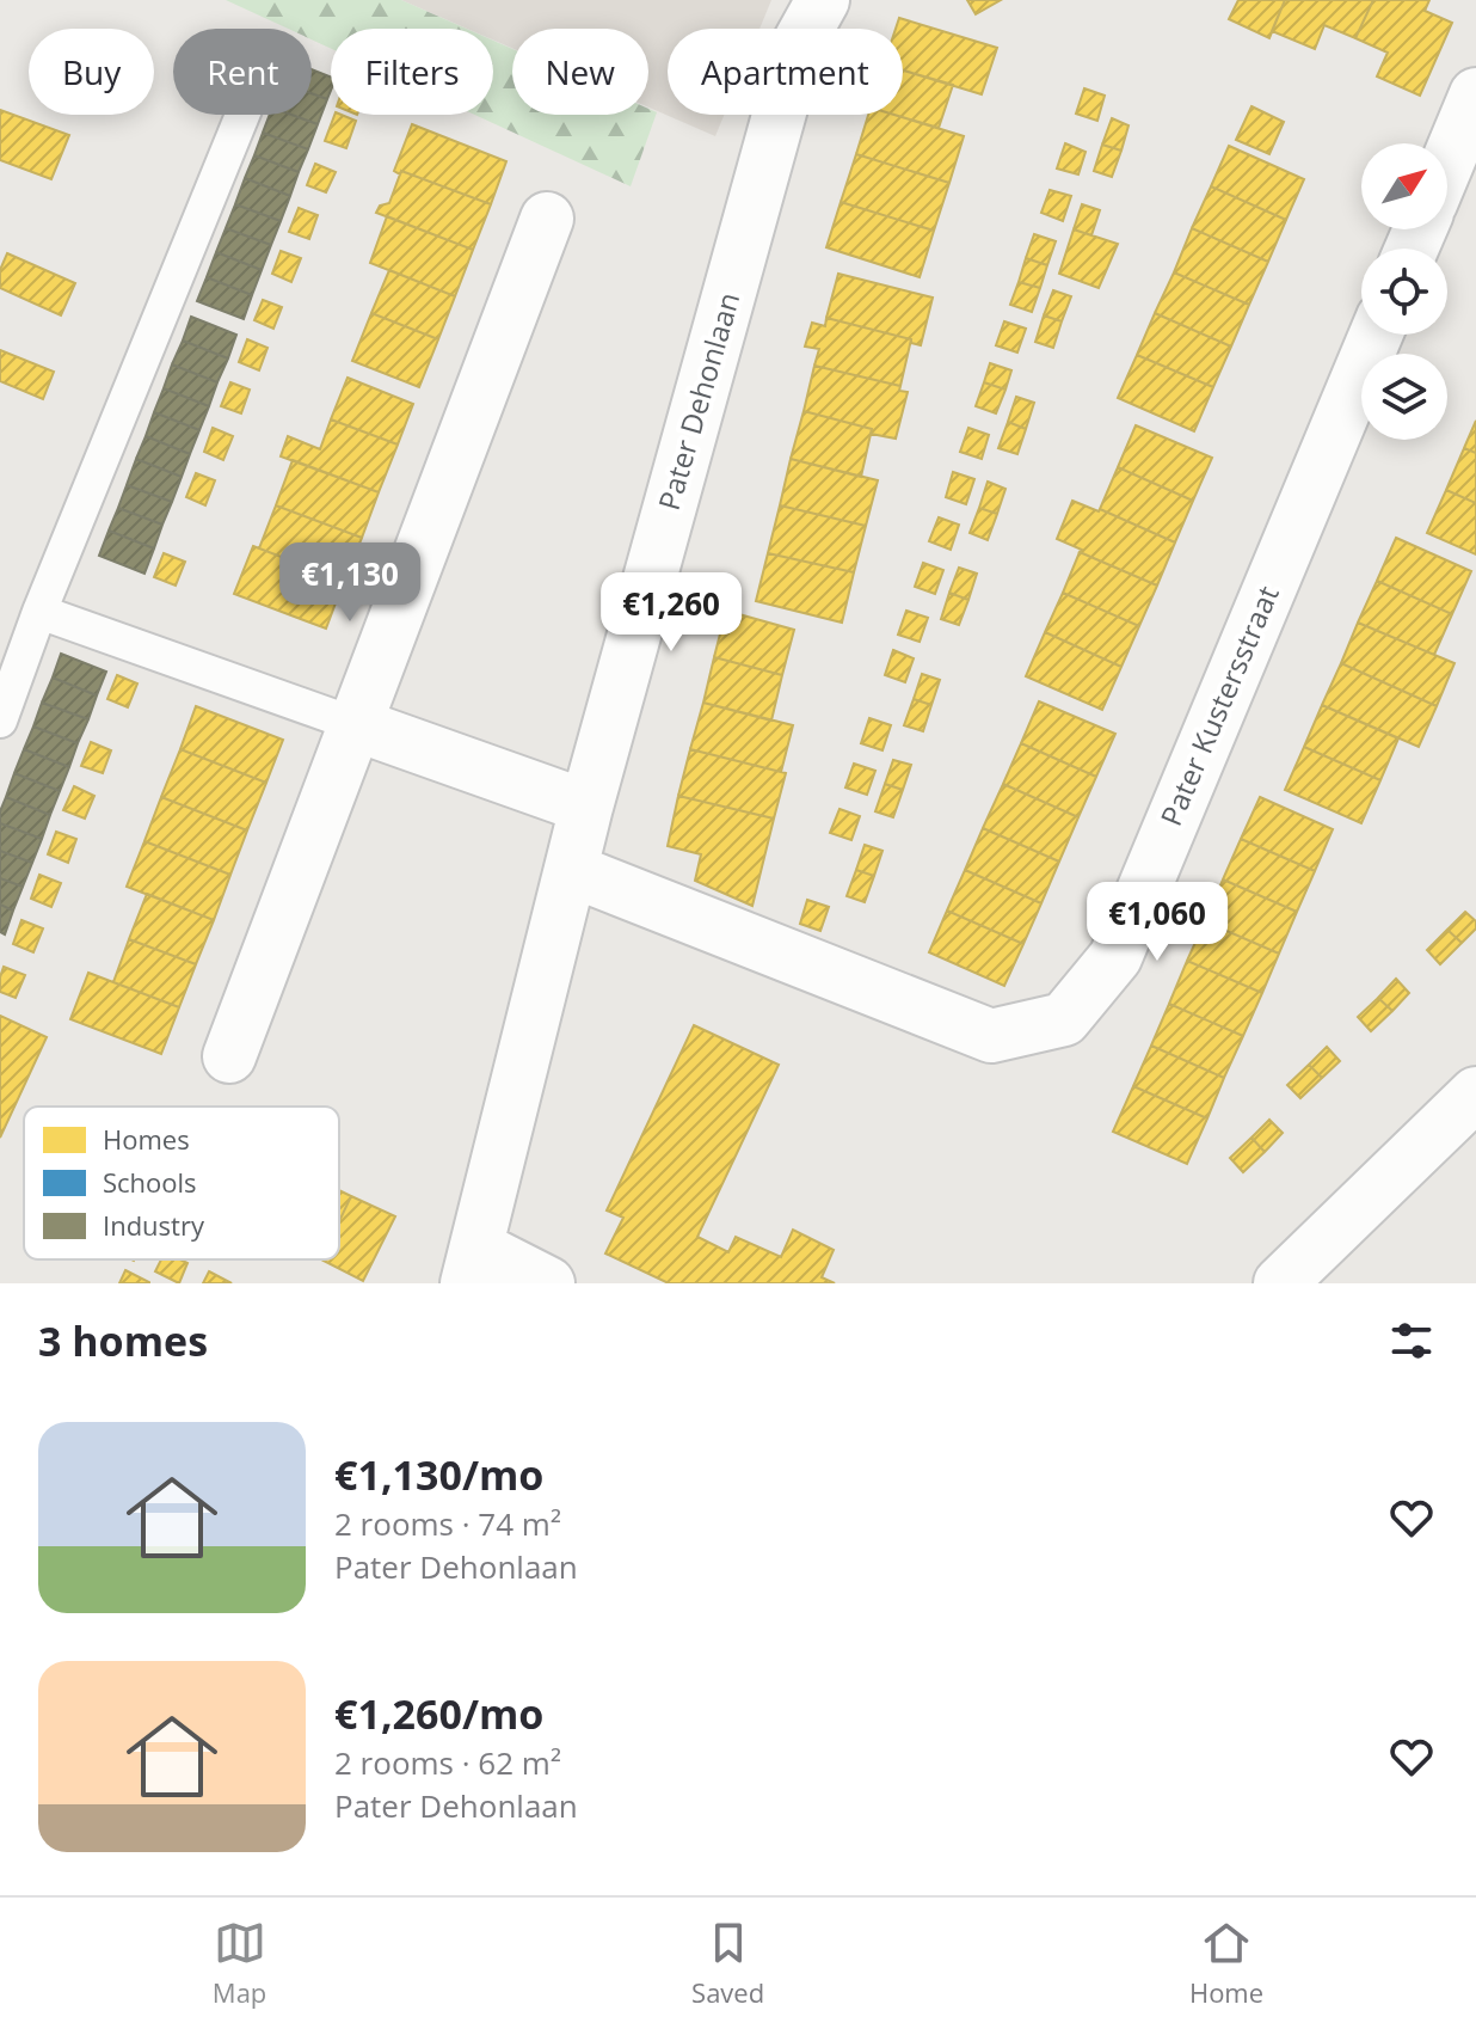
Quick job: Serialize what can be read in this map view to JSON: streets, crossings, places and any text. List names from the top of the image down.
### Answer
{
  "streets": {
    "street": ["Pater Dehonlaan", "Pater Kustersstraat"]
  },
  "crossings": [
    ["Pater Dehonlaan", "Pater Kustersstraat"]
  ],
  "legend": ["Homes", "Schools", "Industry"],
  "north": "top right",
  "page": {
    "chip": [
      "Buy",
      "Rent",
      "Filters",
      "New",
      "Apartment"
    ],
    "price": ["€1,130", "€1,260", "€1,060"],
    "heading": "3 homes",
    "list": [
      {
        "name": "€1,130/mo",
        "note": "2 rooms · 74 m² · Pater Dehonlaan"
      },
      {
        "name": "€1,260/mo",
        "note": "2 rooms · 62 m² · Pater Dehonlaan"
      }
    ],
    "tabs": ["Map", "Saved", "Home"]
  }
}
